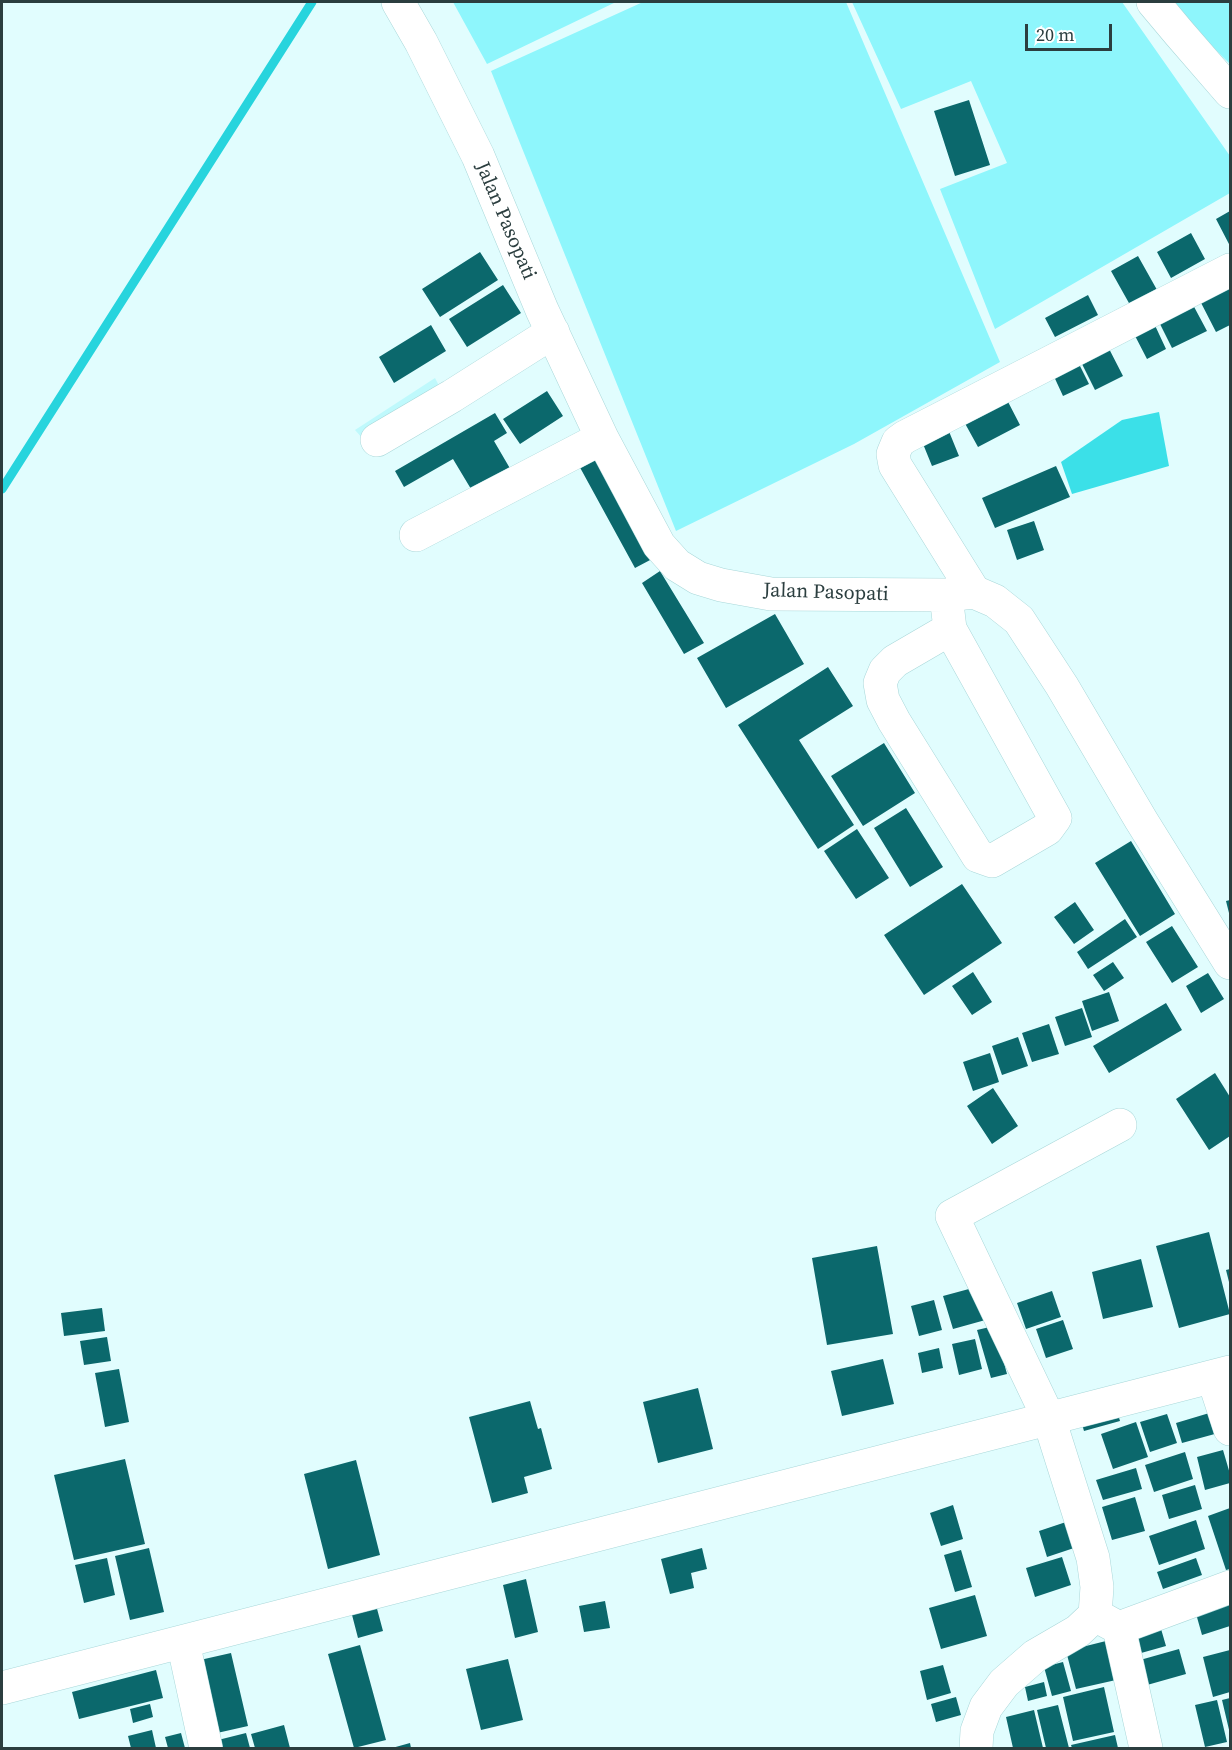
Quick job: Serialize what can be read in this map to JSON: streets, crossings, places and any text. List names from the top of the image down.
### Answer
{
  "streets": {
    "street": ["Jalan Pasopati"]
  },
  "scale_bar": "20 m"
}
